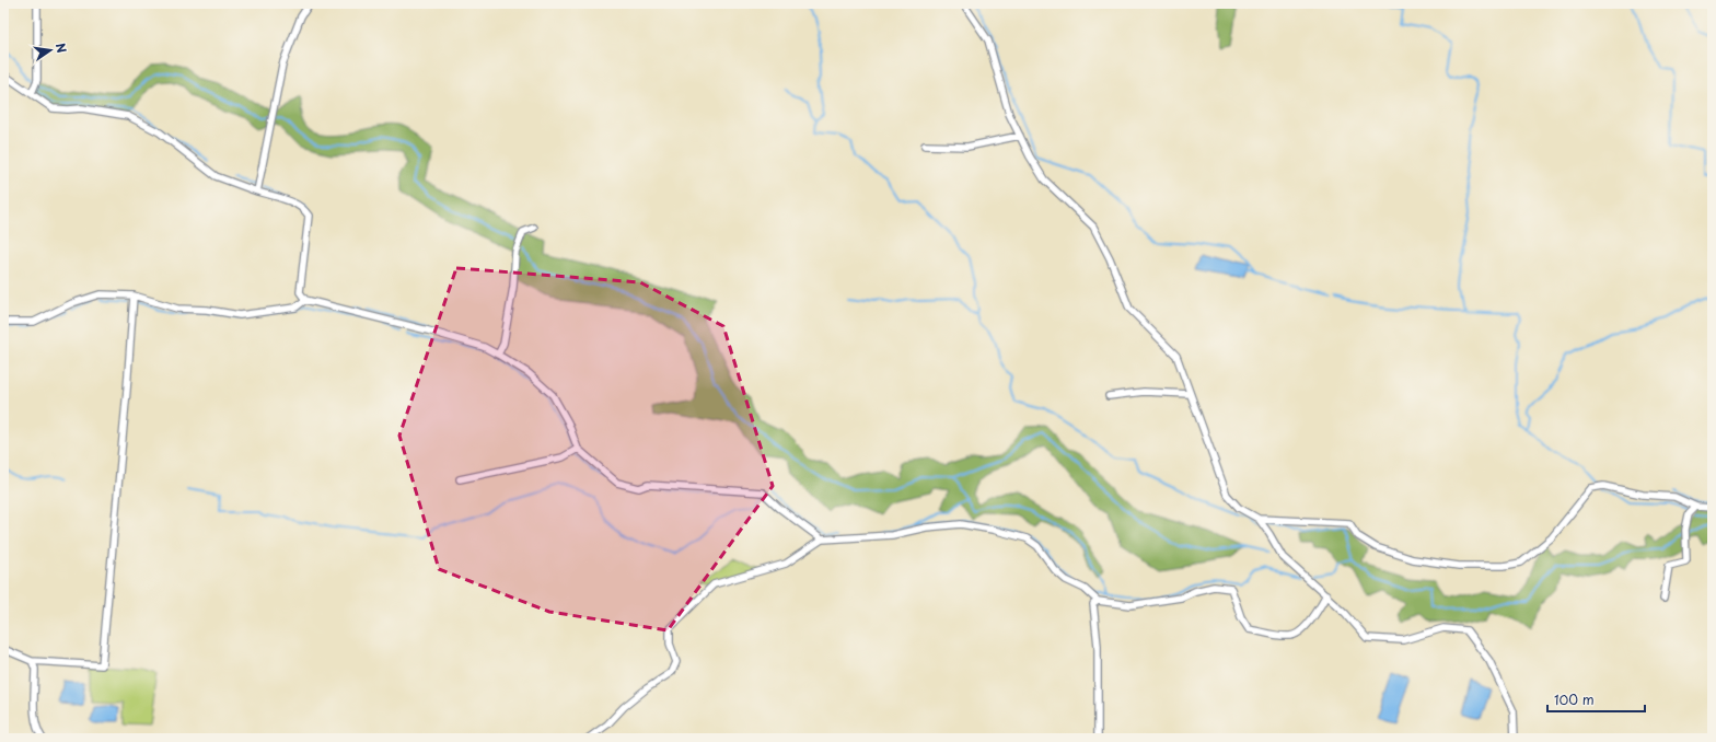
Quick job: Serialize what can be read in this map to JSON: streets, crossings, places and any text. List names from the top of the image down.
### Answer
{
  "scale_bar": "100 m",
  "north": "right"
}
